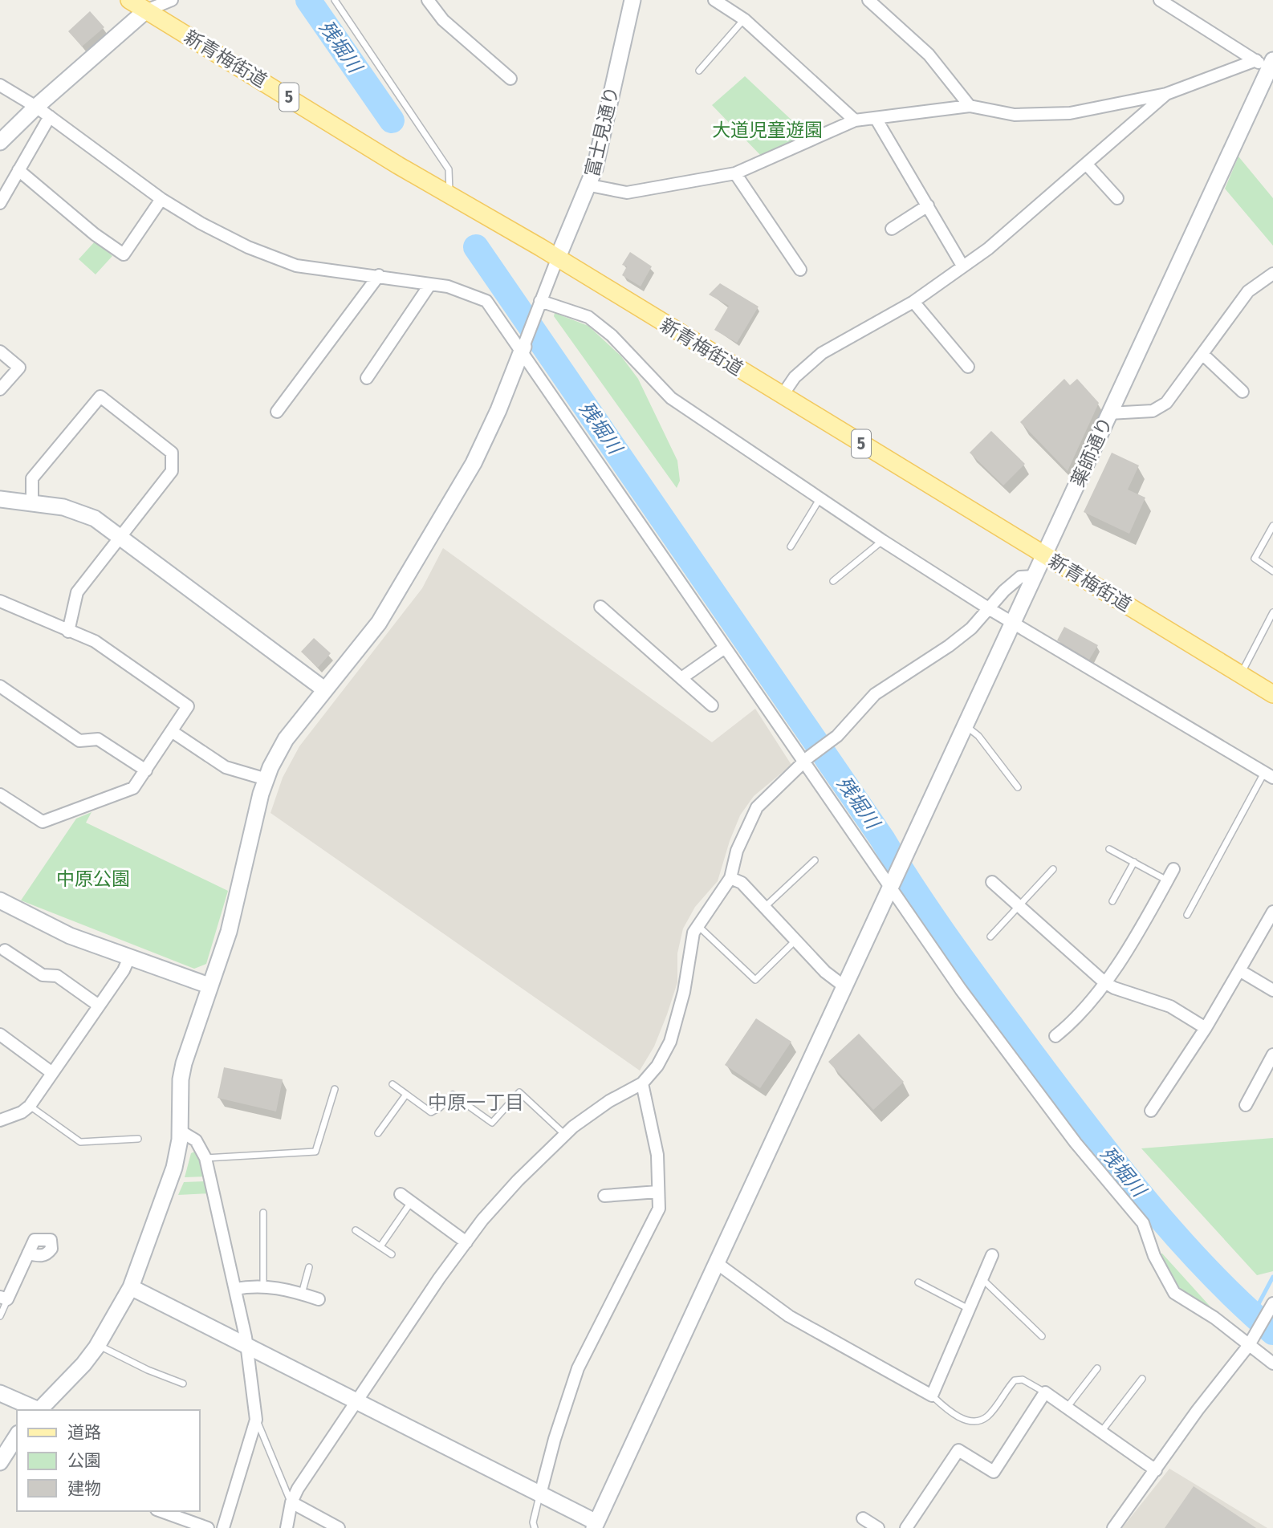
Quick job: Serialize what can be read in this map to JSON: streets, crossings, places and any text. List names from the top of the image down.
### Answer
{
  "streets": {
    "main road": ["新青梅街道", "5"],
    "street": ["富士見通り", "薬師通り"]
  },
  "crossings": [
    ["新青梅街道", "富士見通り"],
    ["新青梅街道", "薬師通り"]
  ],
  "districts": ["中原一丁目"],
  "water": ["残堀川"],
  "parks": ["大道児童遊園", "中原公園"],
  "legend": ["道路", "公園", "建物"]
}
